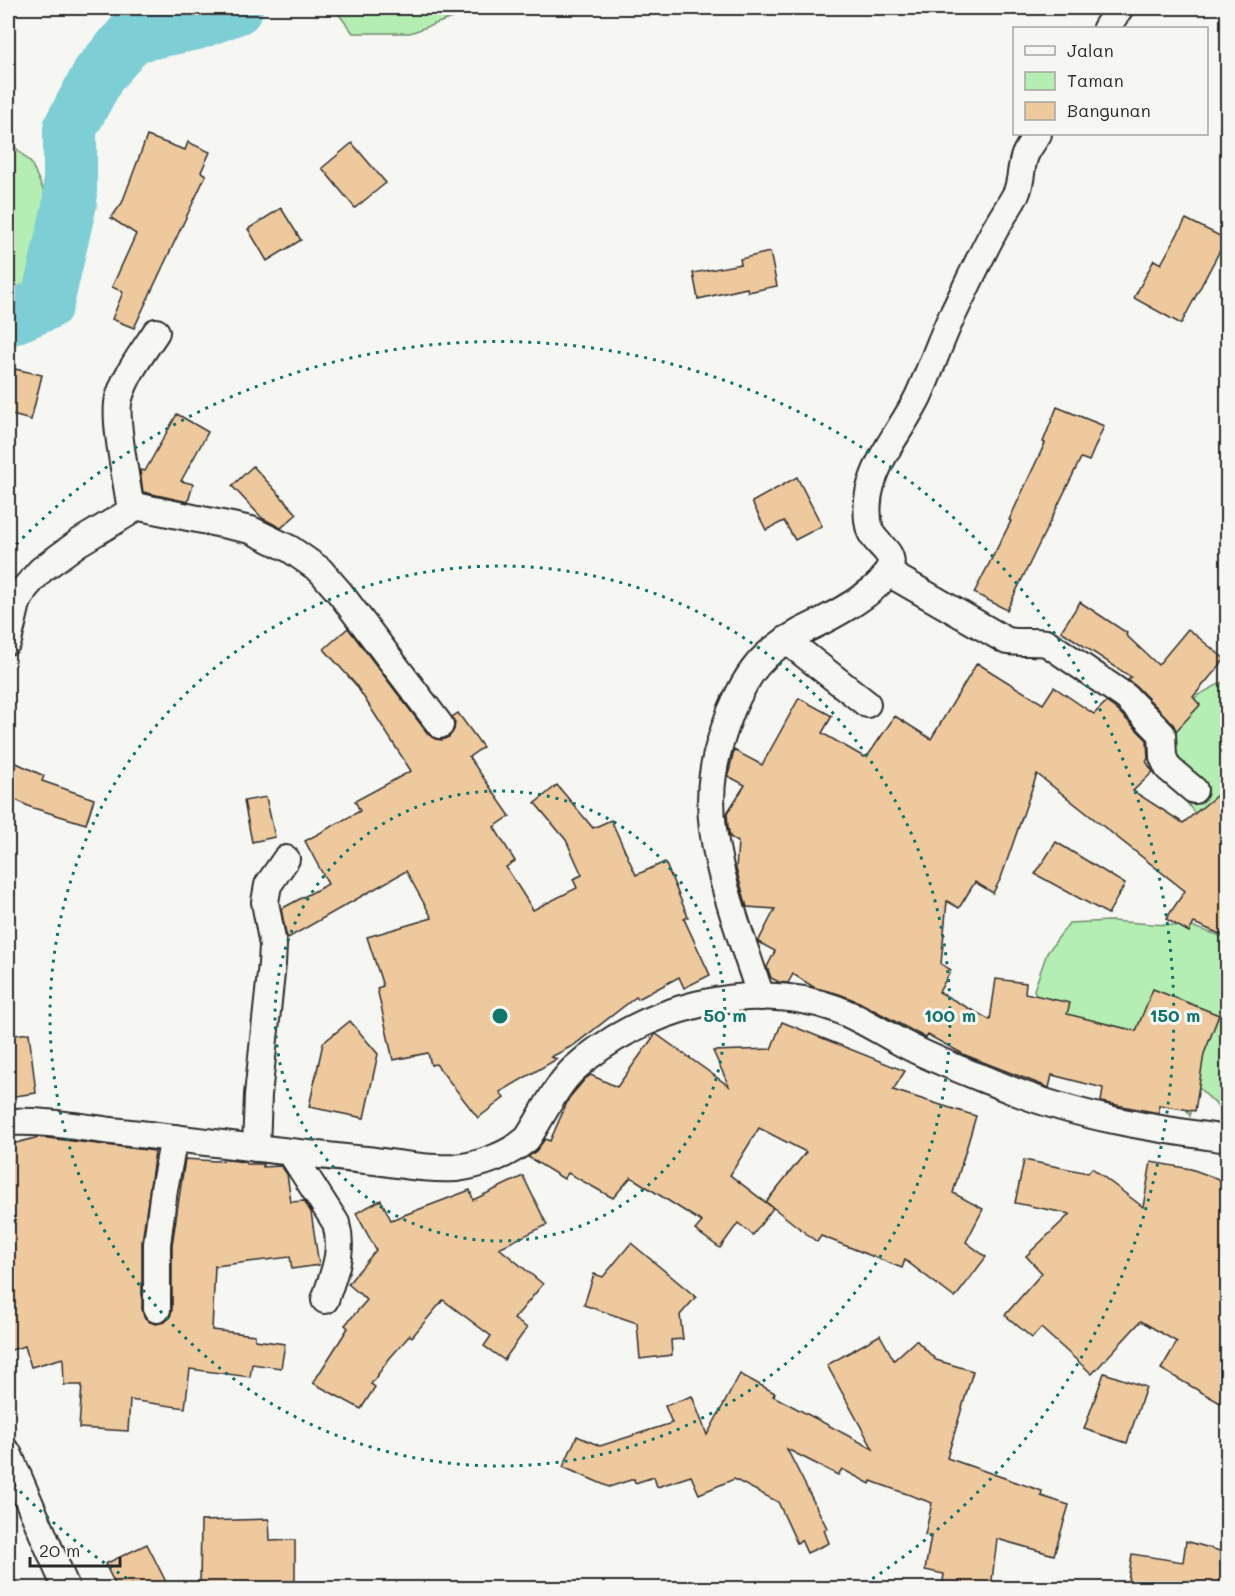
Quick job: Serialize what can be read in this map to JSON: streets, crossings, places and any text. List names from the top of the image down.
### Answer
{
  "legend": ["Jalan", "Taman", "Bangunan"],
  "scale_bar": "20 m",
  "rings": ["50 m", "100 m", "150 m"]
}
